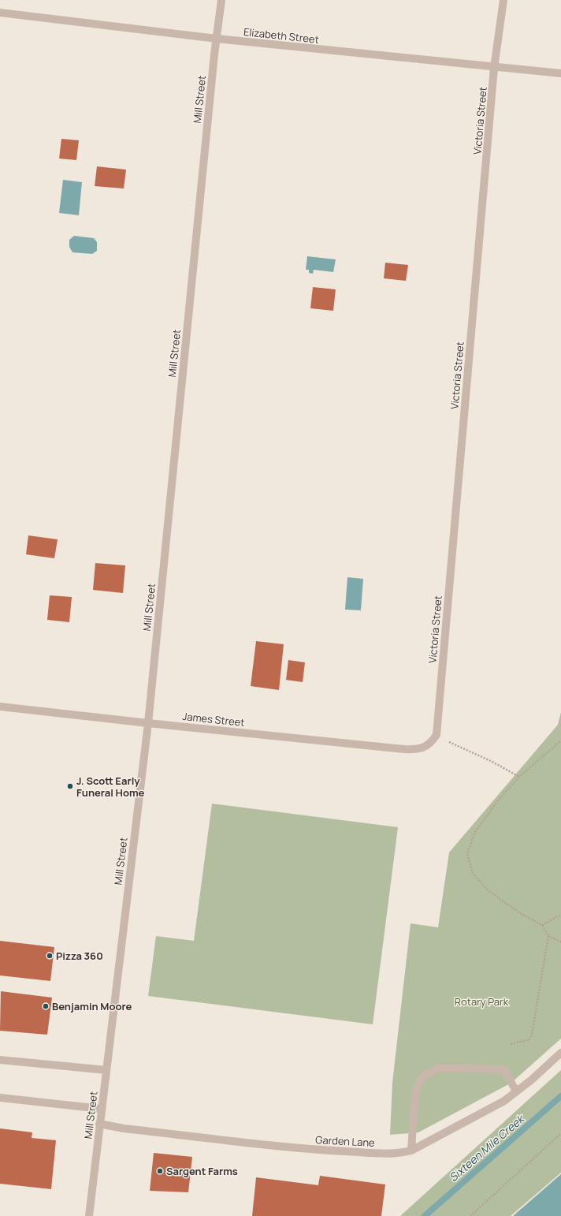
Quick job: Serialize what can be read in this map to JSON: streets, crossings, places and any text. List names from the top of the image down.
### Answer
{
  "streets": {
    "street": [
      "Elizabeth Street",
      "Mill Street",
      "Victoria Street",
      "James Street",
      "Garden Lane"
    ]
  },
  "crossings": [
    ["Elizabeth Street", "Mill Street"],
    ["Elizabeth Street", "Victoria Street"],
    ["Mill Street", "James Street"],
    ["Mill Street", "Garden Lane"],
    ["Victoria Street", "James Street"]
  ],
  "water": ["Sixteen Mile Creek"],
  "parks": ["Rotary Park"],
  "places": [
    "J. Scott Early Funeral Home",
    "Pizza 360",
    "Benjamin Moore",
    "Sargent Farms"
  ]
}
